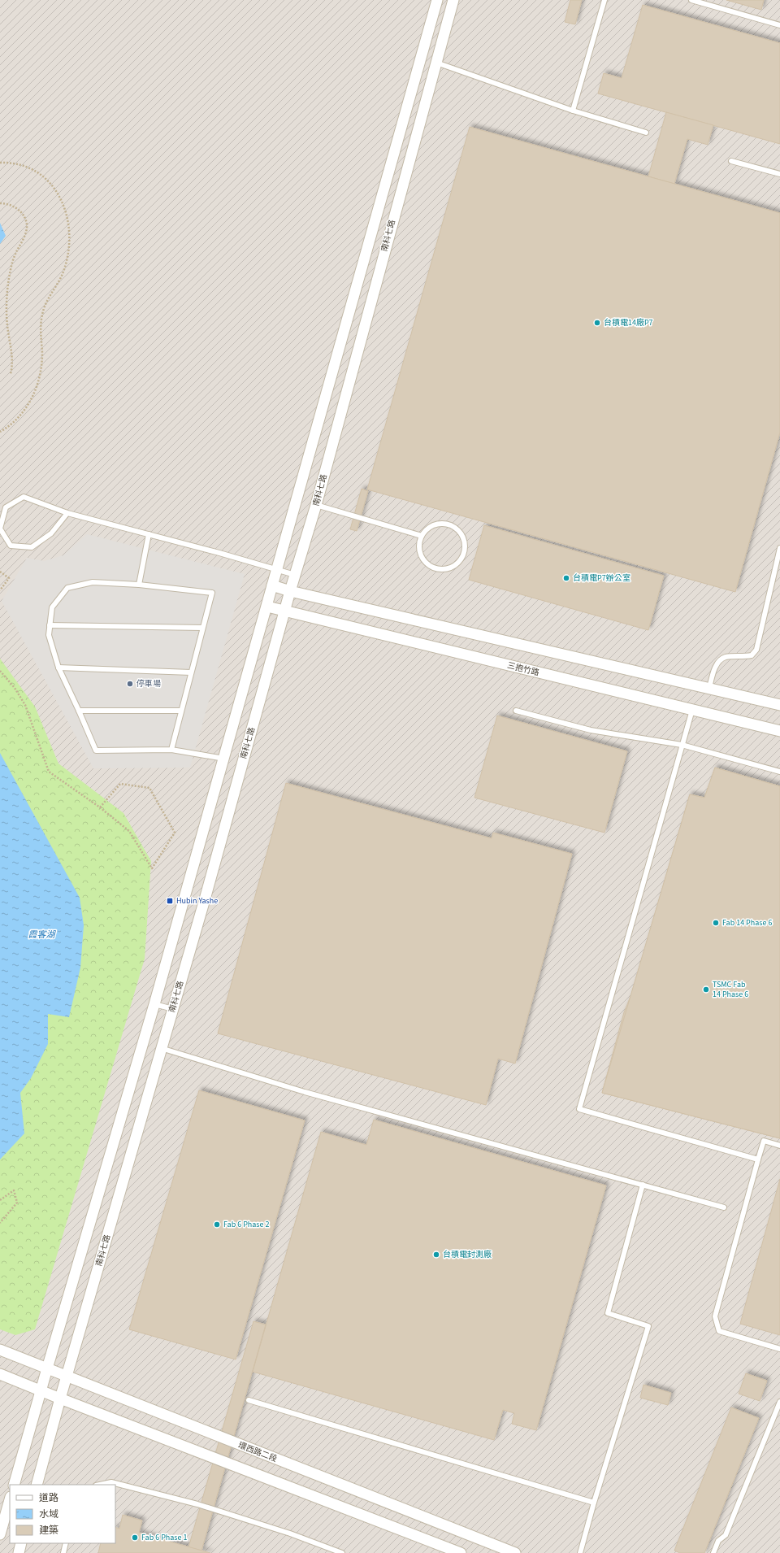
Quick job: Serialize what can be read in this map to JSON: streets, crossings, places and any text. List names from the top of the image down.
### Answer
{
  "streets": {
    "street": ["南科七路", "三抱竹路", "環西路二段"]
  },
  "crossings": [
    ["南科七路", "三抱竹路"],
    ["南科七路", "環西路二段"]
  ],
  "water": ["霞客湖"],
  "places": {
    "other": [
      "台積電14廠P7",
      "台積電P7辦公室",
      "停車場",
      "Fab 14 Phase 6",
      "TSMC Fab 14 Phase 6",
      "Fab 6 Phase 2",
      "台積電封測廠",
      "Fab 6 Phase 1"
    ],
    "transit": ["Hubin Yashe"]
  },
  "legend": ["道路", "水域", "建築"]
}
